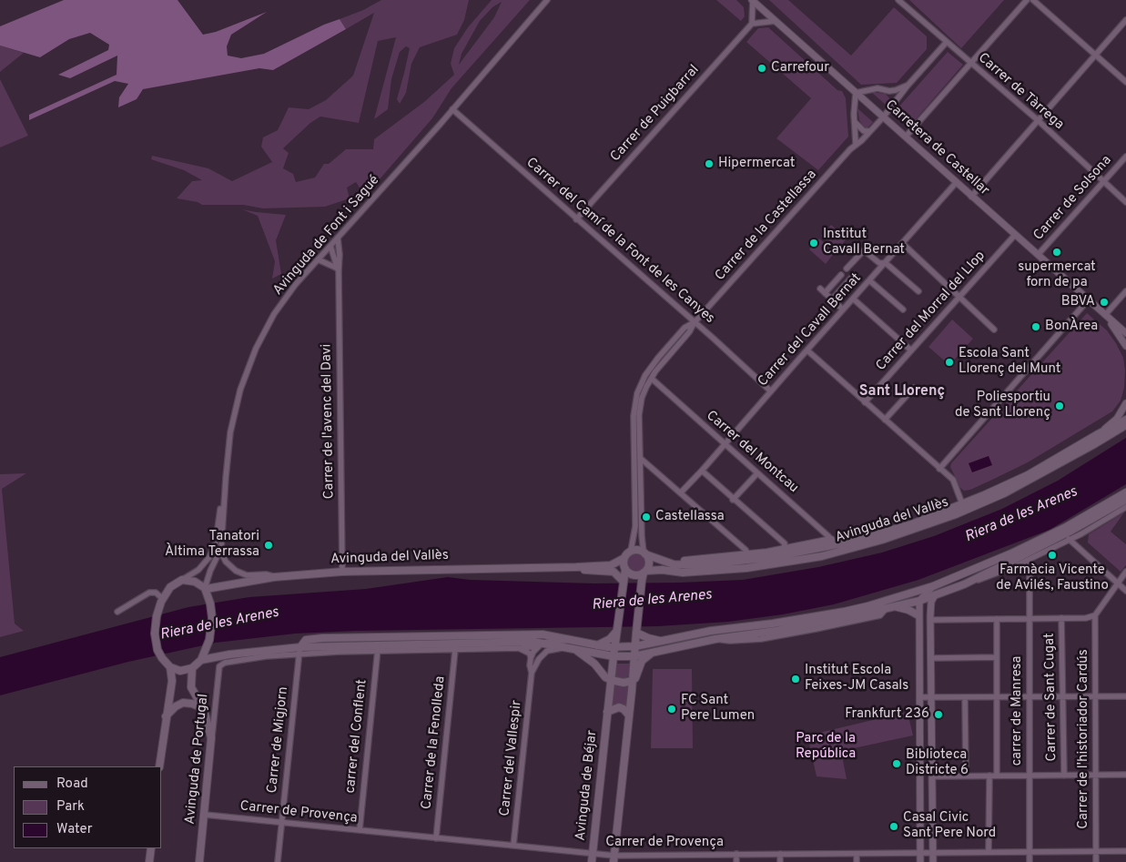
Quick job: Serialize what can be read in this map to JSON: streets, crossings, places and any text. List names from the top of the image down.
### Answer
{
  "streets": {
    "main road": ["Avinguda del Vallès", "Avinguda de Portugal", "Avinguda de Béjar"],
    "street": [
      "Carrer de Tàrrega",
      "Carrer de Puigbarral",
      "Carretera de Castellar",
      "Carrer de Solsona",
      "Carrer de la Castellassa",
      "Avinguda de Font i Sagué",
      "Carrer del Camí de la Font de les Canyes",
      "Carrer del Morral del Llop",
      "Carrer del Cavall Bernat",
      "Carrer de l'avenc del Davi",
      "Carrer del Montcau",
      "Carrer de Sant Cugat",
      "carrer de Manresa",
      "carrer del Conflent",
      "Carrer de l'historiador Cardús",
      "Carrer de Migjorn",
      "Carrer de la Fenolleda",
      "Carrer del Vallespir",
      "Carrer de Provença"
    ]
  },
  "crossings": [
    ["Carrer de Tàrrega", "Carrer de Solsona"],
    ["Carrer de Tàrrega", "Carrer de la Castellassa"],
    ["Carrer de Puigbarral", "Carrer del Camí de la Font de les Canyes"],
    ["Carretera de Castellar", "Carrer de Solsona"],
    ["Carretera de Castellar", "Carrer de la Castellassa"],
    ["Carretera de Castellar", "Carrer del Morral del Llop"],
    ["Carretera de Castellar", "Carrer del Cavall Bernat"],
    ["Carrer de la Castellassa", "Carrer del Camí de la Font de les Canyes"],
    ["Carrer de la Castellassa", "Carrer del Montcau"],
    ["Carrer de la Castellassa", "Avinguda del Vallès"],
    ["Avinguda de Font i Sagué", "Carrer del Camí de la Font de les Canyes"],
    ["Avinguda de Font i Sagué", "Carrer de l'avenc del Davi"],
    ["Carrer del Camí de la Font de les Canyes", "Carrer del Cavall Bernat"],
    ["Carrer del Cavall Bernat", "Carrer del Montcau"],
    ["Carrer de l'avenc del Davi", "Avinguda del Vallès"],
    ["Carrer del Montcau", "Avinguda del Vallès"],
    ["carrer de Manresa", "Carrer de Provença"],
    ["carrer del Conflent", "Carrer de Provença"],
    ["Carrer de l'historiador Cardús", "Carrer de Provença"],
    ["Carrer de Migjorn", "Avinguda de Portugal"],
    ["Carrer de Migjorn", "Carrer de Provença"],
    ["Carrer de la Fenolleda", "Carrer de Provença"],
    ["Carrer del Vallespir", "Carrer de Provença"],
    ["Avinguda de Portugal", "Carrer de Provença"],
    ["Avinguda de Béjar", "Carrer de Provença"]
  ],
  "districts": ["Sant Llorenç"],
  "water": ["Riera de les Arenes"],
  "parks": ["Parc de la República"],
  "places": [
    "Carrefour",
    "Hipermercat",
    "Institut Cavall Bernat",
    "supermercat forn de pa",
    "BBVA",
    "BonÀrea",
    "Escola Sant Llorenç del Munt",
    "Poliesportiu de Sant Llorenç",
    "Castellassa",
    "Tanatori Àltima Terrassa",
    "Farmàcia Vicente de Avilés, Faustino",
    "Institut Escola Feixes-JM Casals",
    "FC Sant Pere Lumen",
    "Frankfurt 236",
    "Biblioteca Districte 6",
    "Casal Civic Sant Pere Nord"
  ],
  "legend": ["Road", "Park", "Water"]
}
